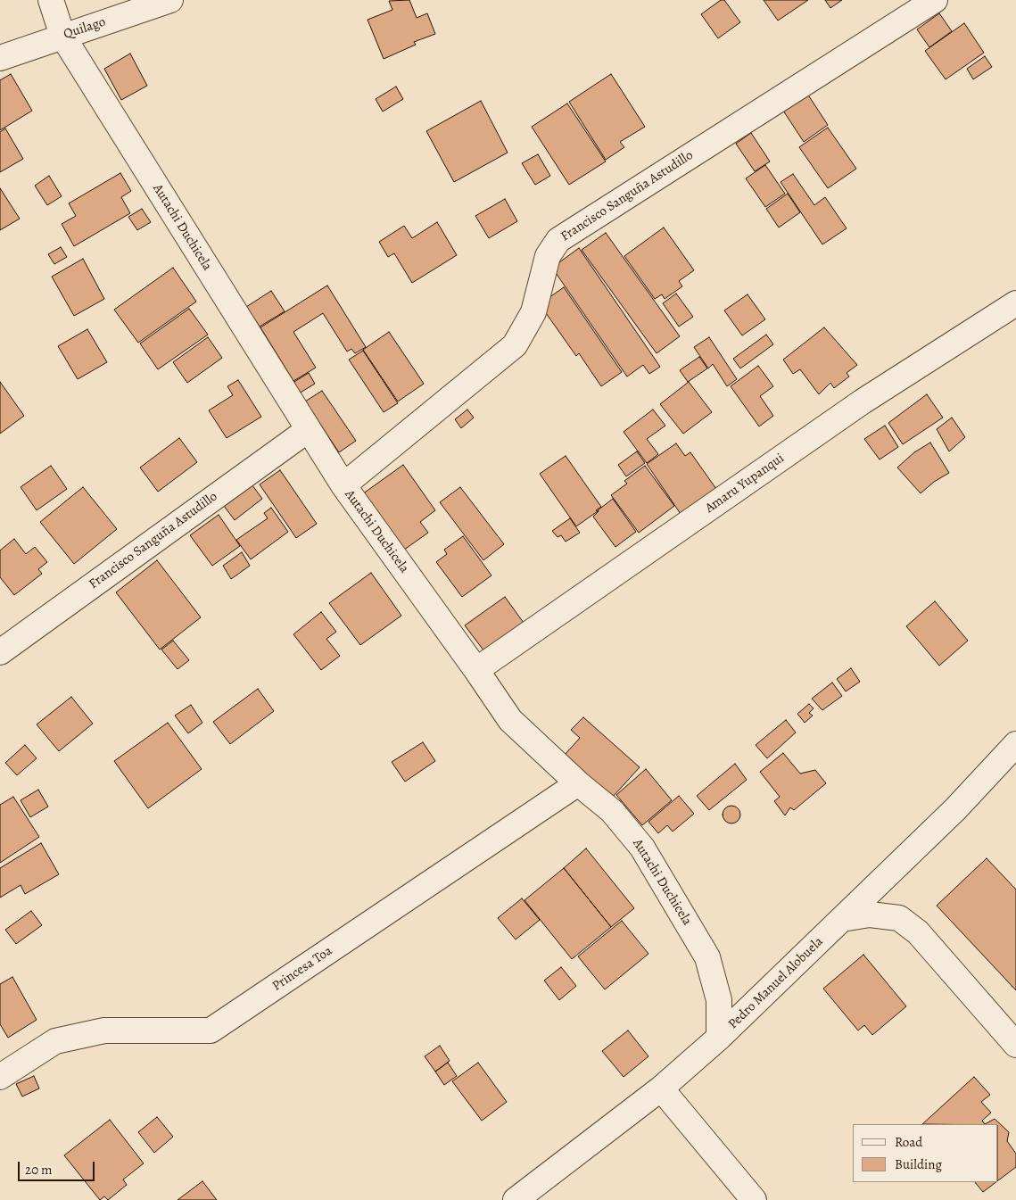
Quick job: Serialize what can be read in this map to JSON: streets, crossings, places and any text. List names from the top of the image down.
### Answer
{
  "streets": {
    "street": [
      "Quilago",
      "Francisco Sanguña Astudillo",
      "Autachi Duchicela",
      "Amaru Yupanqui",
      "Princesa Toa",
      "Pedro Manuel Alobuela"
    ]
  },
  "crossings": [
    ["Quilago", "Autachi Duchicela"],
    ["Francisco Sanguña Astudillo", "Autachi Duchicela"],
    ["Autachi Duchicela", "Amaru Yupanqui"],
    ["Autachi Duchicela", "Princesa Toa"],
    ["Autachi Duchicela", "Pedro Manuel Alobuela"]
  ],
  "legend": ["Road", "Building"],
  "scale_bar": "20 m"
}
